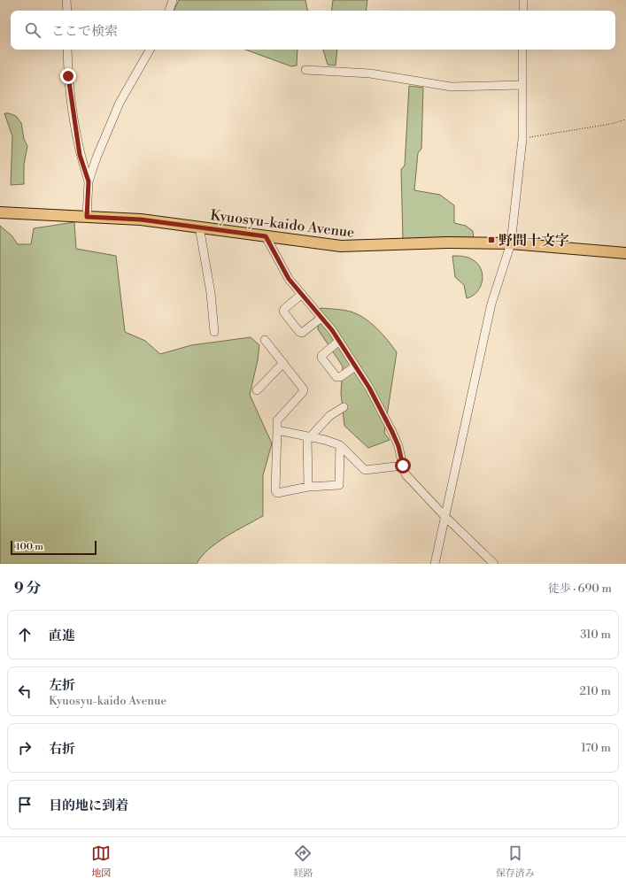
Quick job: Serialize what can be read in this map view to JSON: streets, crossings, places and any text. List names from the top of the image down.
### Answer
{
  "streets": {
    "main road": ["Kyuosyu-kaido Avenue"]
  },
  "places": {
    "transit": ["野間十文字"]
  },
  "scale_bar": "100 m",
  "page": {
    "search": "ここで検索",
    "scale": "100 m",
    "heading": ["9 分", "徒歩 · 690 m"],
    "list": [
      ["直進", "310 m"],
      ["左折", "Kyuosyu-kaido Avenue", "210 m"],
      ["右折", "170 m"],
      "目的地に到着"
    ],
    "nav": ["地図", "経路", "保存済み"]
  }
}
